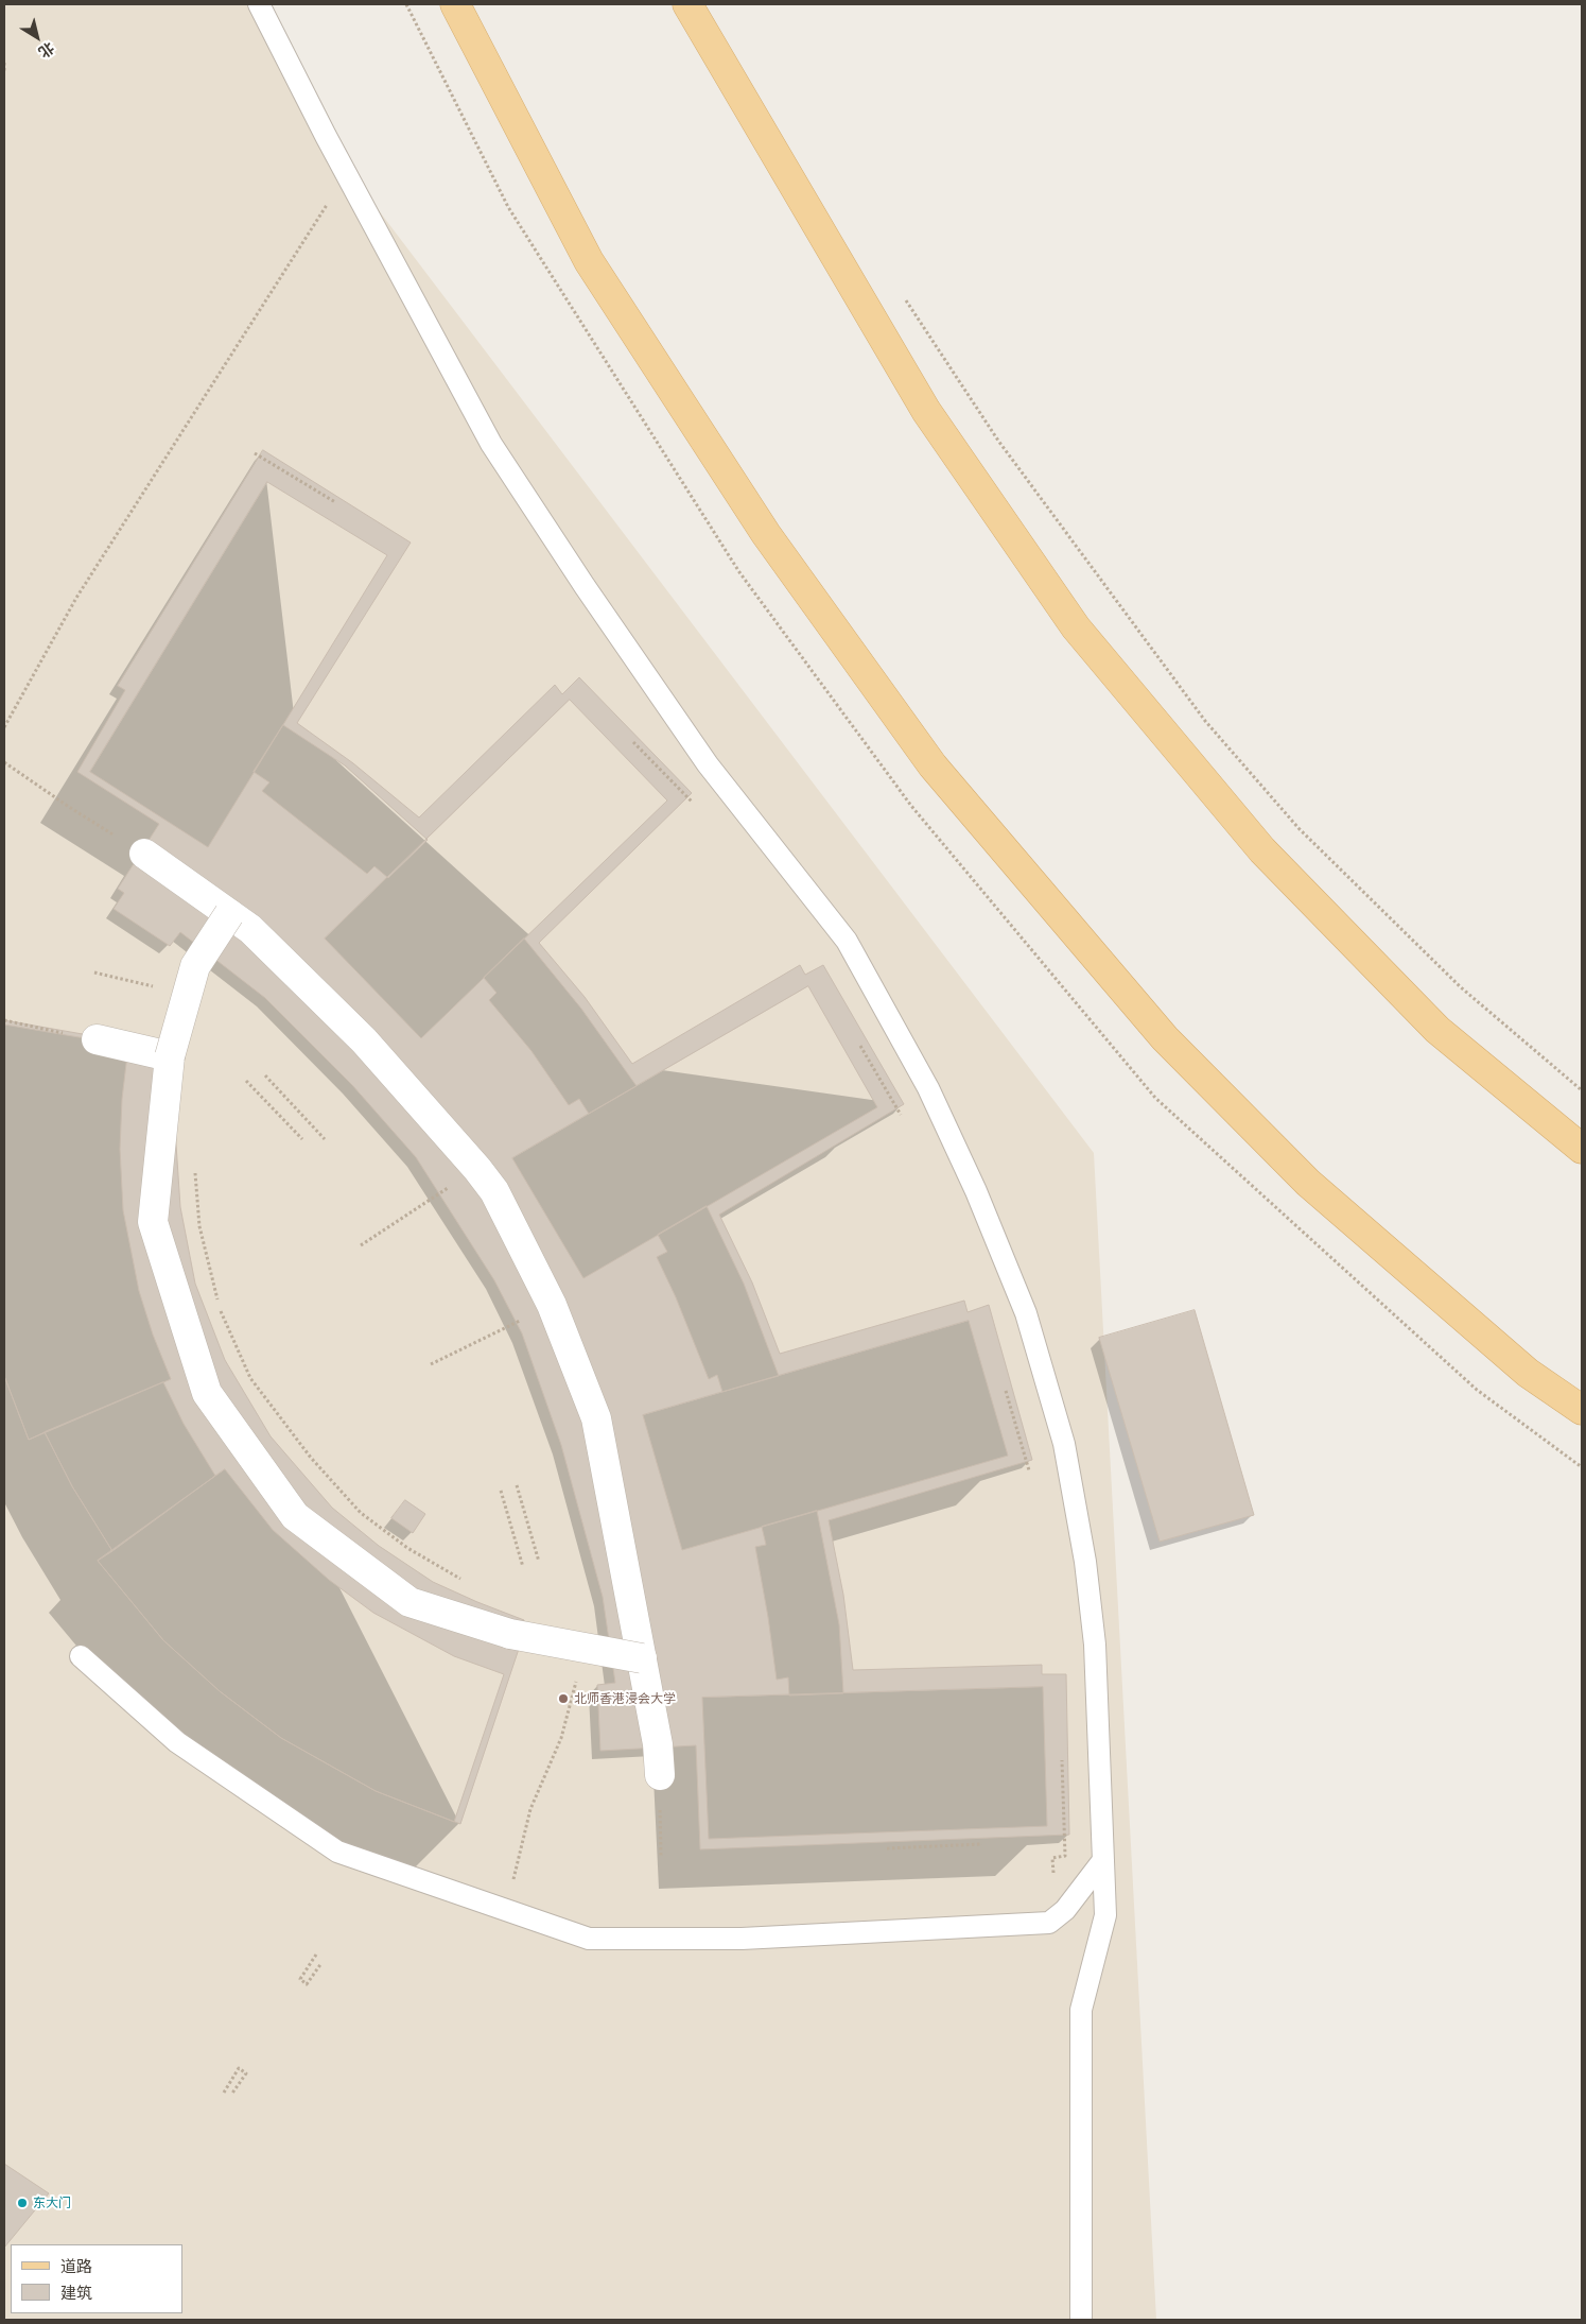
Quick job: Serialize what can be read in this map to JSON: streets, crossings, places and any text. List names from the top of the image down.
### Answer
{
  "places": ["北师香港浸会大学", "东大门"],
  "legend": ["道路", "建筑"],
  "north": "bottom right"
}
